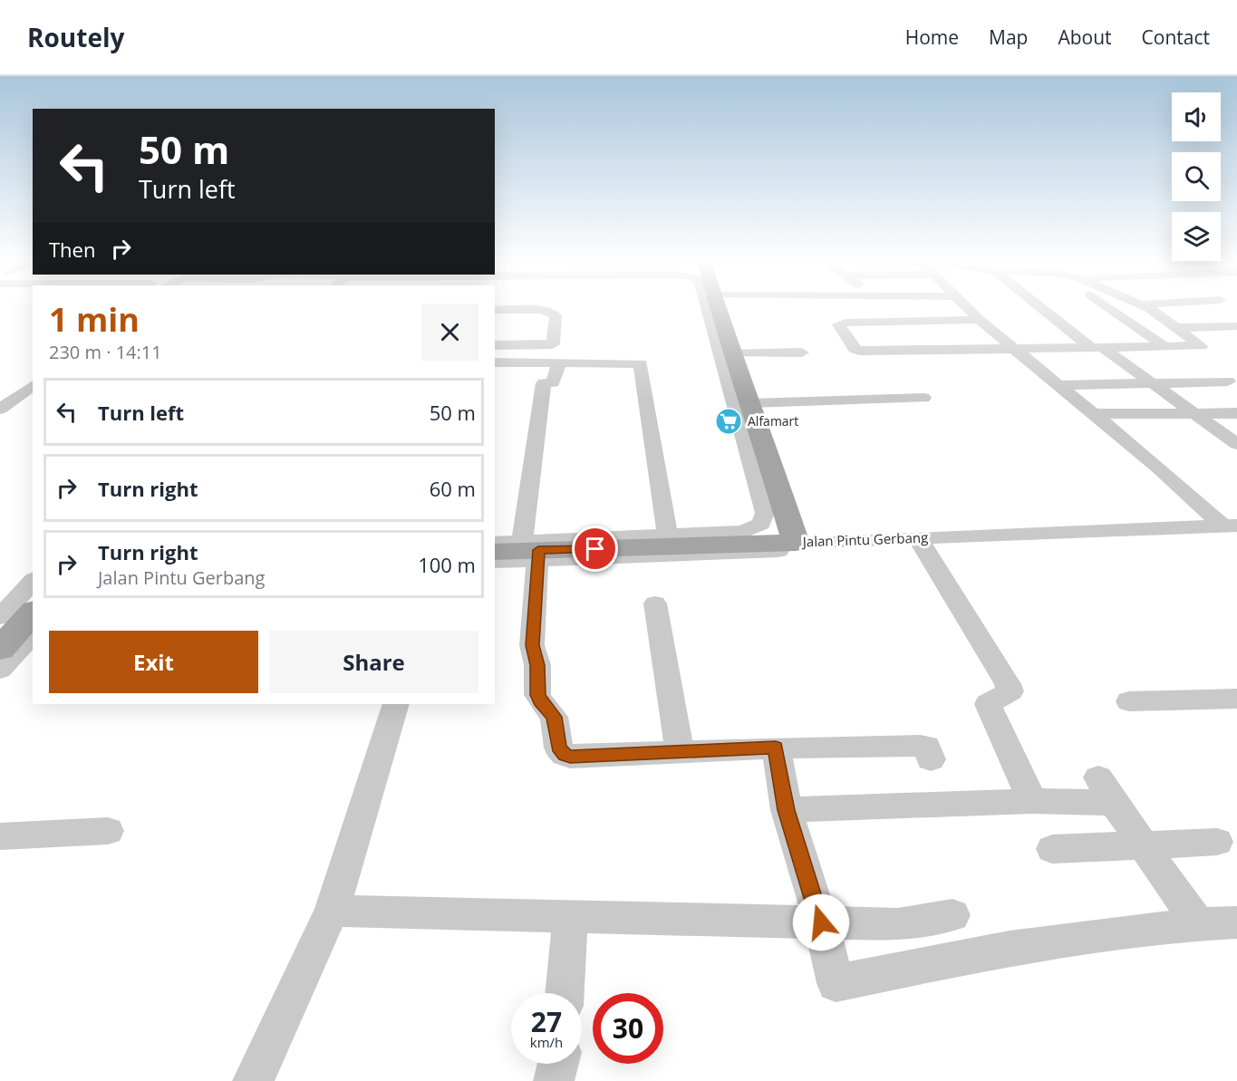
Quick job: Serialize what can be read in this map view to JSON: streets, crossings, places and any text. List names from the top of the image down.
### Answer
{
  "streets": {
    "main road": ["Jalan Pintu Gerbang"]
  },
  "places": {
    "supermarket": ["Alfamart"]
  },
  "page": {
    "header": "Routely",
    "nav": [
      "Home",
      "Map",
      "About",
      "Contact"
    ],
    "turn": ["50 m", "Turn left"],
    "then": "Then",
    "heading": ["1 min", "230 m · 14:11"],
    "list": [
      {
        "name": "Turn left",
        "value": "50 m"
      },
      {
        "name": "Turn right",
        "value": "60 m"
      },
      {
        "name": "Turn right",
        "note": "Jalan Pintu Gerbang",
        "value": "100 m"
      }
    ],
    "buttons": ["Exit", "Share"],
    "speed": "27 km/h",
    "limit": "30"
  }
}
